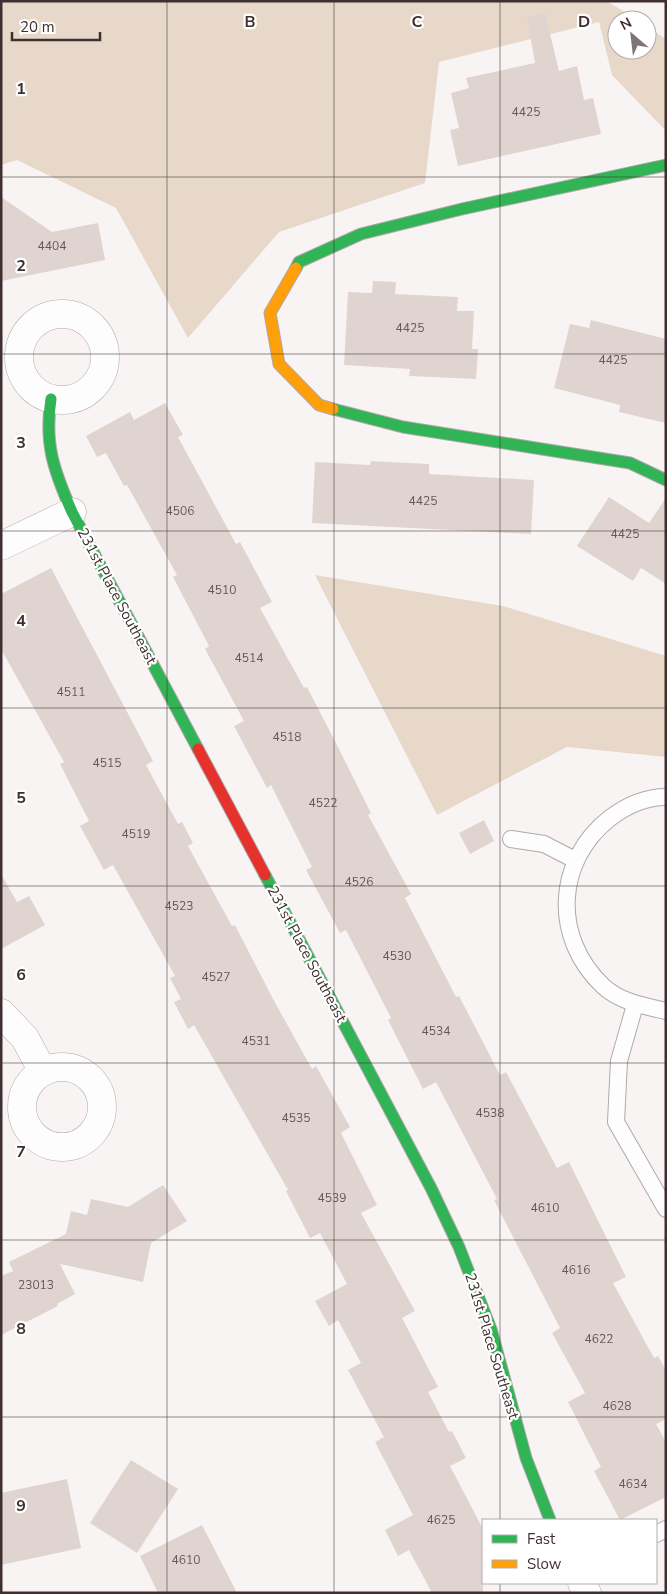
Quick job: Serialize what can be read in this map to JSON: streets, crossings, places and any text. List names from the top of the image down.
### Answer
{
  "streets": {
    "street": ["231st Place Southeast"]
  },
  "house_numbers": [
    "4425",
    "4404",
    "4425",
    "4425",
    "4425",
    "4506",
    "4425",
    "4510",
    "4514",
    "4511",
    "4518",
    "4515",
    "4522",
    "4519",
    "4526",
    "4523",
    "4530",
    "4527",
    "4534",
    "4531",
    "4538",
    "4535",
    "4539",
    "4610",
    "4616",
    "23013",
    "4622",
    "4628",
    "4634",
    "4625",
    "4610"
  ],
  "legend": ["Fast", "Slow"],
  "scale_bar": "20 m",
  "north": "top left",
  "grid": {
    "columns": ["B", "C", "D"],
    "rows": [
      "1",
      "2",
      "3",
      "4",
      "5",
      "6",
      "7",
      "8",
      "9"
    ]
  }
}
